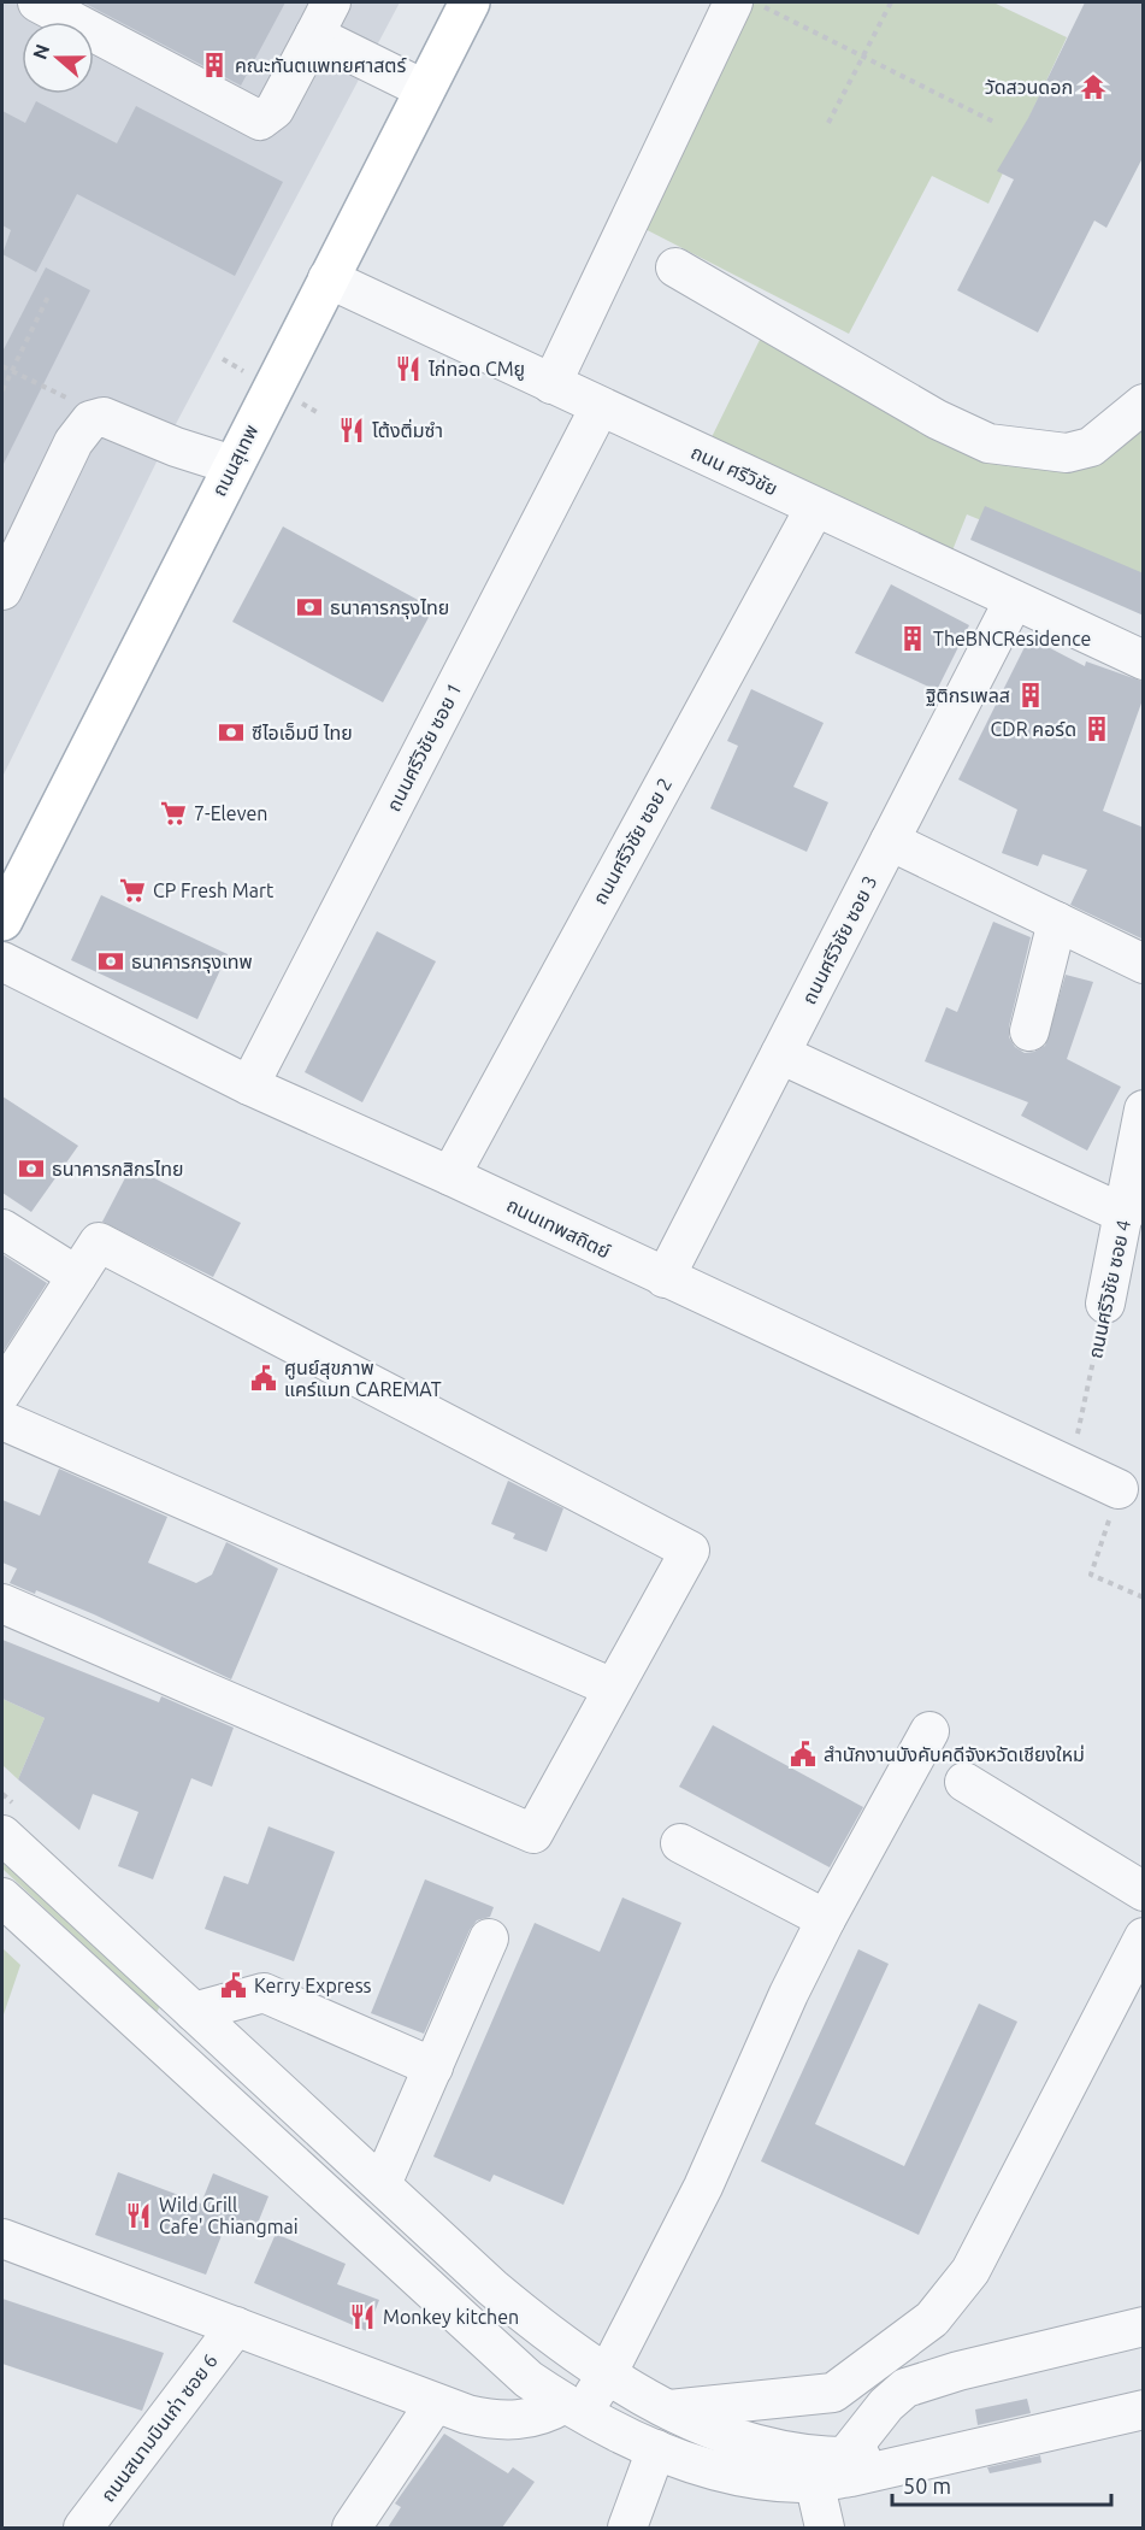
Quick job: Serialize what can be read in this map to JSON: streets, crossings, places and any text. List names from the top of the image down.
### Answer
{
  "streets": {
    "main road": ["ถนนสุเทพ"],
    "street": [
      "ถนน ศรีวิชัย",
      "ถนนศรีวิชัย ซอย 1",
      "ถนนศรีวิชัย ซอย 2",
      "ถนนศรีวิชัย ซอย 3",
      "ถนนเทพสถิตย์",
      "ถนนศรีวิชัย ซอย 4",
      "ถนนสนามบินเก่า ซอย 6"
    ]
  },
  "crossings": [
    ["ถนนสุเทพ", "ถนน ศรีวิชัย"],
    ["ถนน ศรีวิชัย", "ถนนศรีวิชัย ซอย 1"],
    ["ถนน ศรีวิชัย", "ถนนศรีวิชัย ซอย 2"],
    ["ถนน ศรีวิชัย", "ถนนศรีวิชัย ซอย 3"],
    ["ถนนศรีวิชัย ซอย 1", "ถนนเทพสถิตย์"],
    ["ถนนศรีวิชัย ซอย 2", "ถนนเทพสถิตย์"],
    ["ถนนศรีวิชัย ซอย 3", "ถนนเทพสถิตย์"],
    ["ถนนเทพสถิตย์", "ถนนศรีวิชัย ซอย 4"]
  ],
  "places": {
    "building": [
      "คณะทันตแพทยศาสตร์",
      "TheBNCResidence",
      "ฐิติกรเพลส",
      "CDR คอร์ด"
    ],
    "temple": ["วัดสวนดอก"],
    "restaurant": [
      "ไก่ทอด CMยู",
      "โต้งติ่มซำ",
      "Wild Grill Cafe' Chiangmai",
      "Monkey kitchen"
    ],
    "bank": [
      "ธนาคารกรุงไทย",
      "ซีไอเอ็มบี ไทย",
      "ธนาคารกรุงเทพ",
      "ธนาคารกสิกรไทย"
    ],
    "supermarket": ["7-Eleven", "CP Fresh Mart"],
    "public building": ["ศูนย์สุขภาพ แคร์แมท CAREMAT", "สำนักงานบังคับคดีจังหวัดเชียงใหม่", "Kerry Express"]
  },
  "scale_bar": "50 m",
  "north": "left"
}
